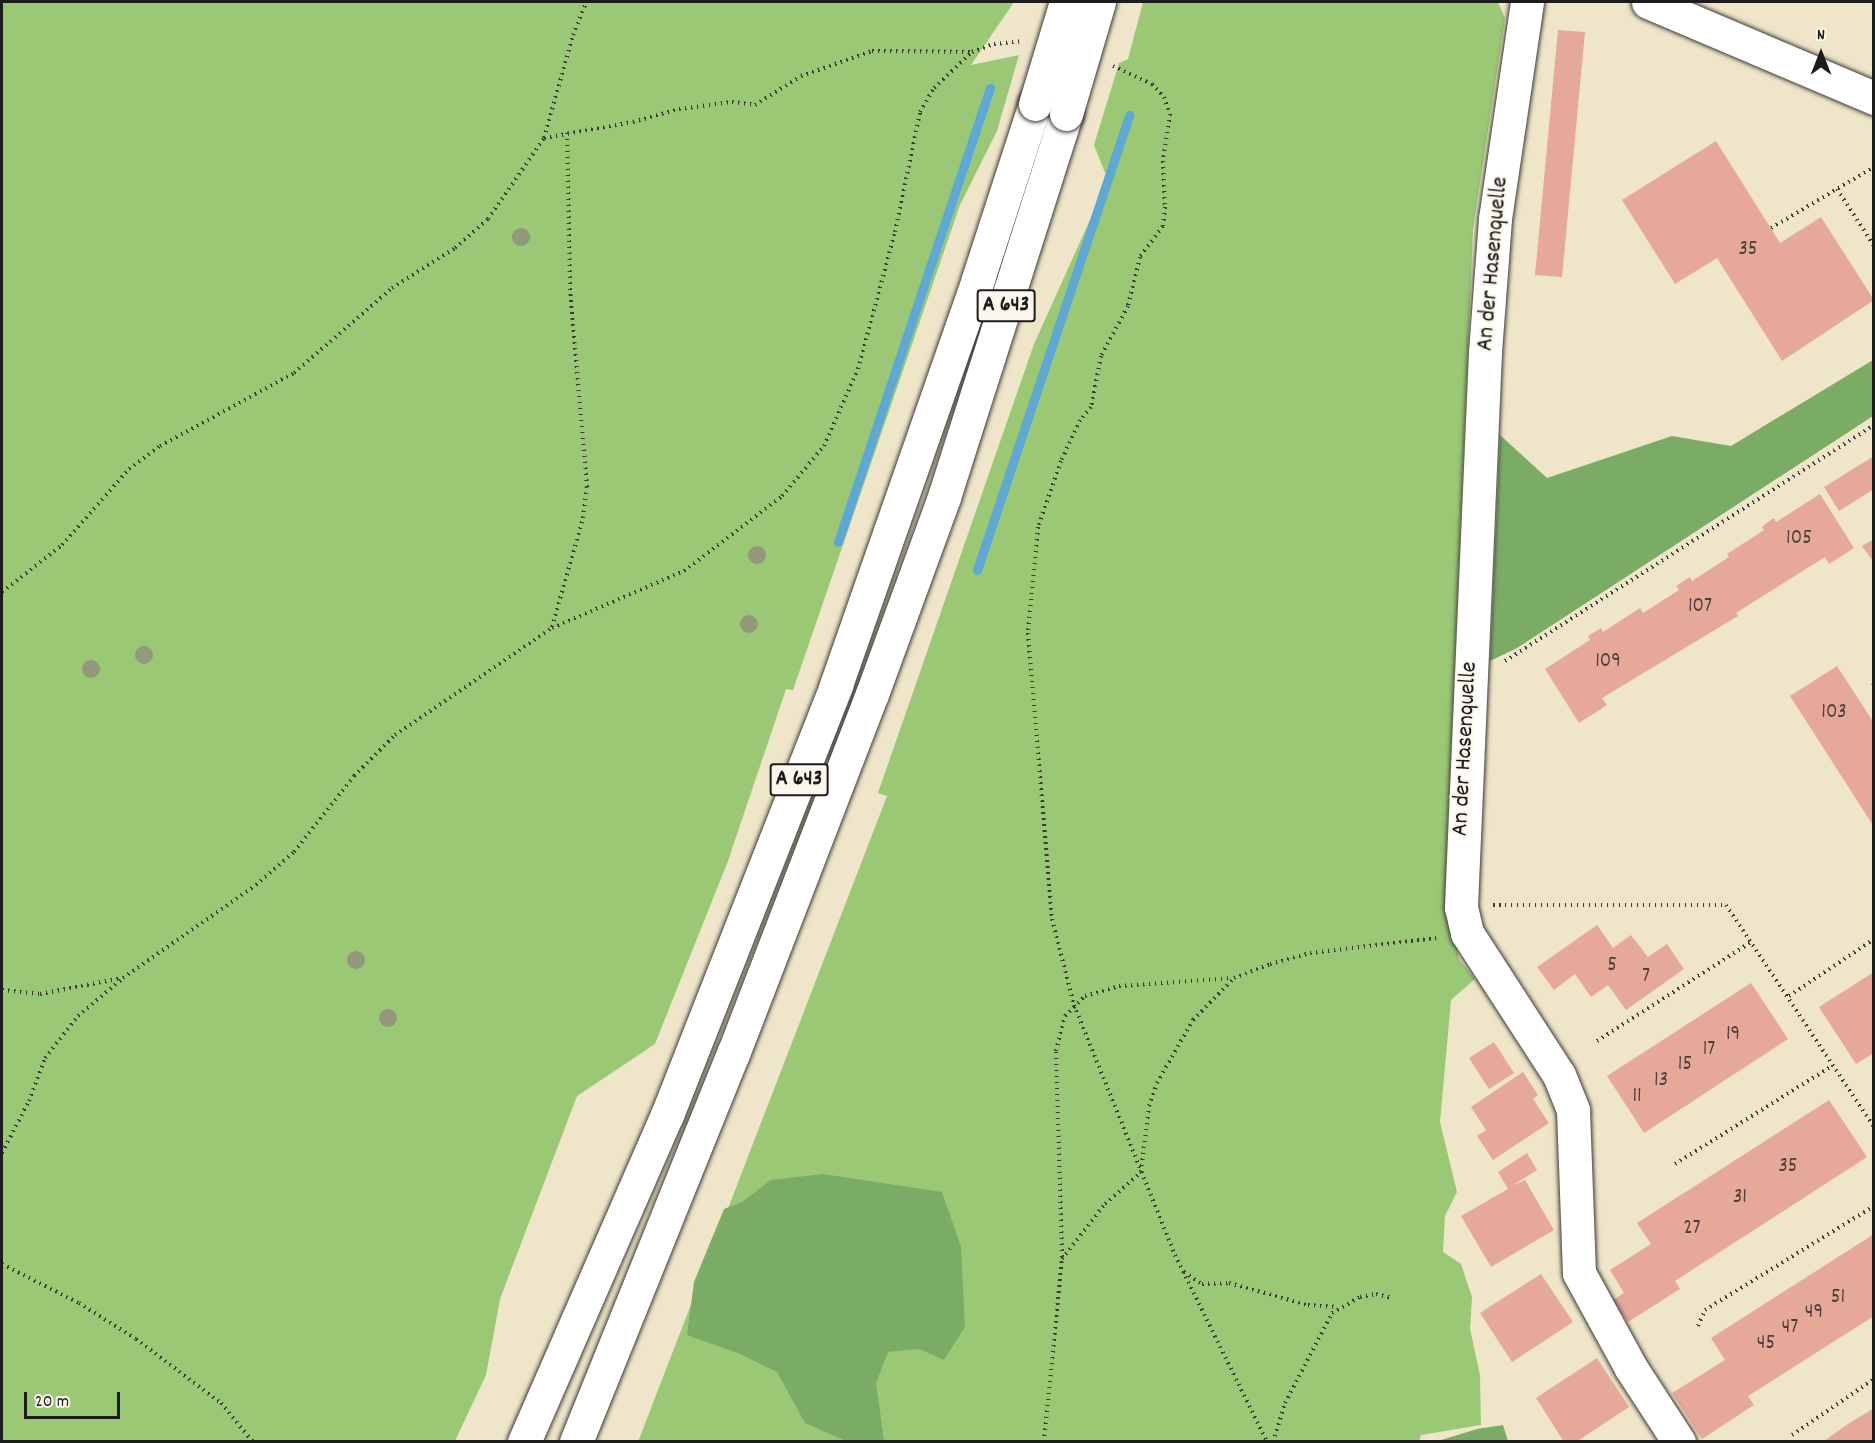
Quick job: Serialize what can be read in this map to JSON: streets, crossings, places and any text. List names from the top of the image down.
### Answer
{
  "streets": {
    "main road": ["An der Hasenquelle", "A 643"]
  },
  "house_numbers": [
    "35",
    "105",
    "107",
    "109",
    "103",
    "5",
    "7",
    "19",
    "17",
    "15",
    "13",
    "11",
    "35",
    "31",
    "27",
    "51",
    "49",
    "47",
    "45"
  ],
  "scale_bar": "20 m",
  "north": "top"
}
